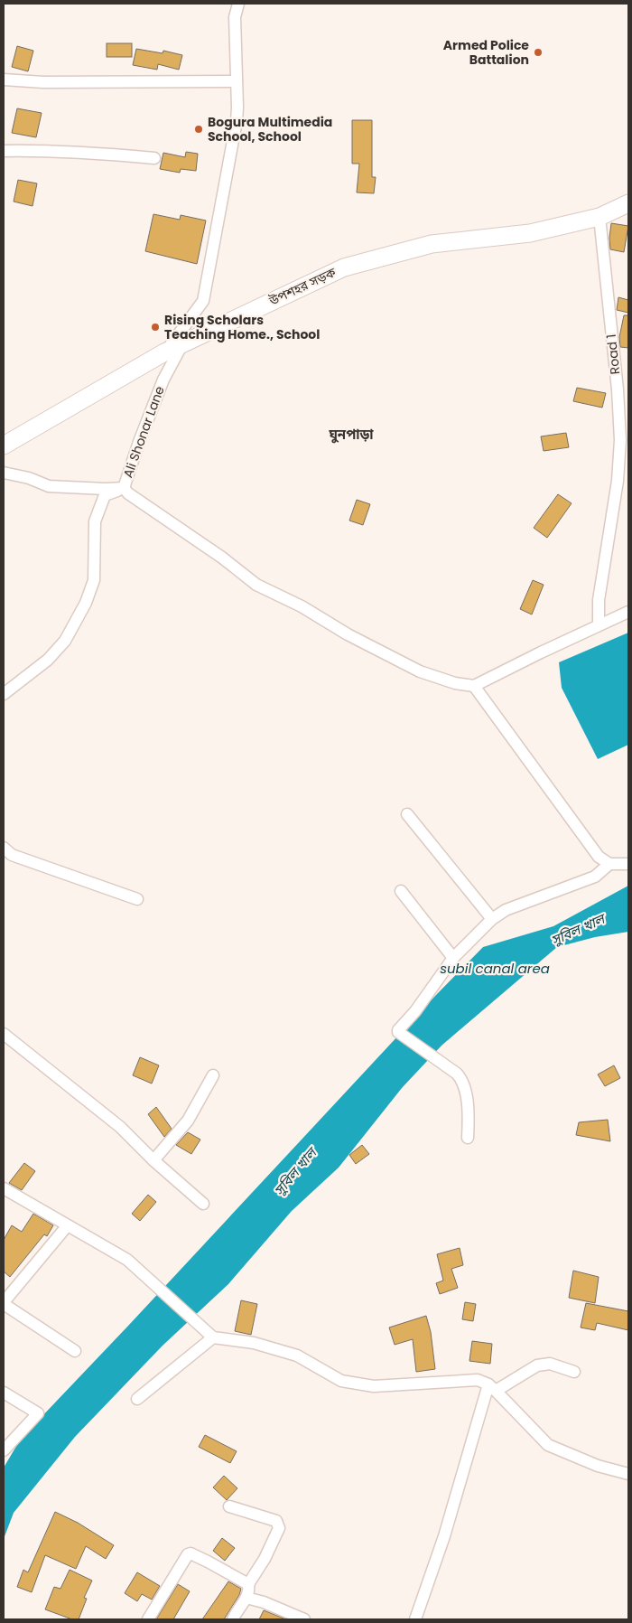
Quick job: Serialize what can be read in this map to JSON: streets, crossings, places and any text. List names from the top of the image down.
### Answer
{
  "streets": {
    "main road": ["উপশহর সড়ক"],
    "street": ["Road 1", "Ali Shonar Lane"]
  },
  "crossings": [
    ["উপশহর সড়ক", "Road 1"],
    ["উপশহর সড়ক", "Ali Shonar Lane"]
  ],
  "districts": ["ঘুনপাড়া"],
  "water": ["সুবিল খাল", "subil canal area"],
  "places": ["Armed Police Battalion", "Bogura Multimedia School, School", "Rising Scholars Teaching Home., School"]
}
